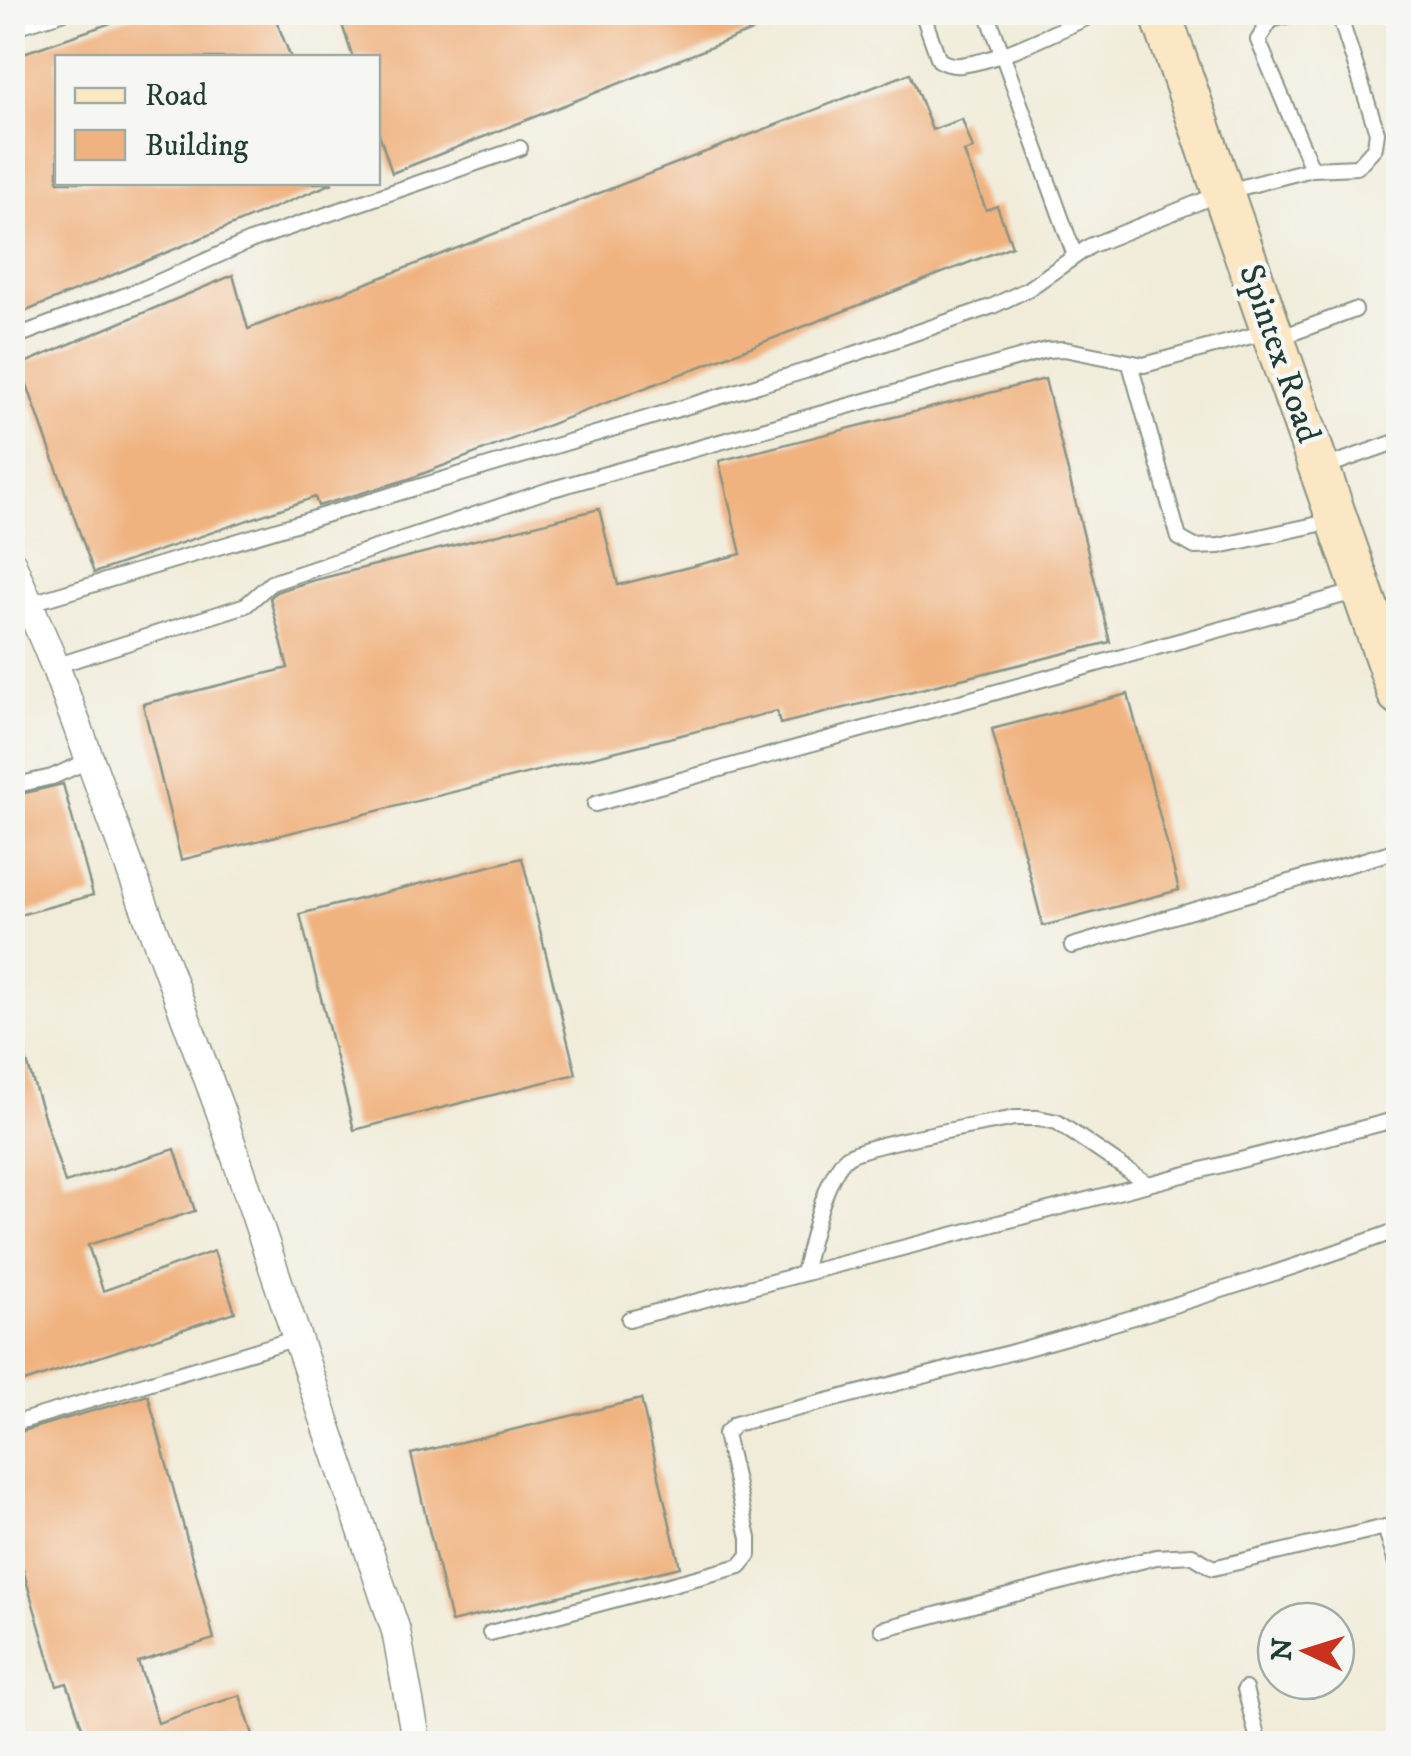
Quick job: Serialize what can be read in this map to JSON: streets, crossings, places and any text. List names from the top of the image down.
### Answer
{
  "streets": {
    "main road": ["Spintex Road"]
  },
  "legend": ["Road", "Building"],
  "north": "left"
}
